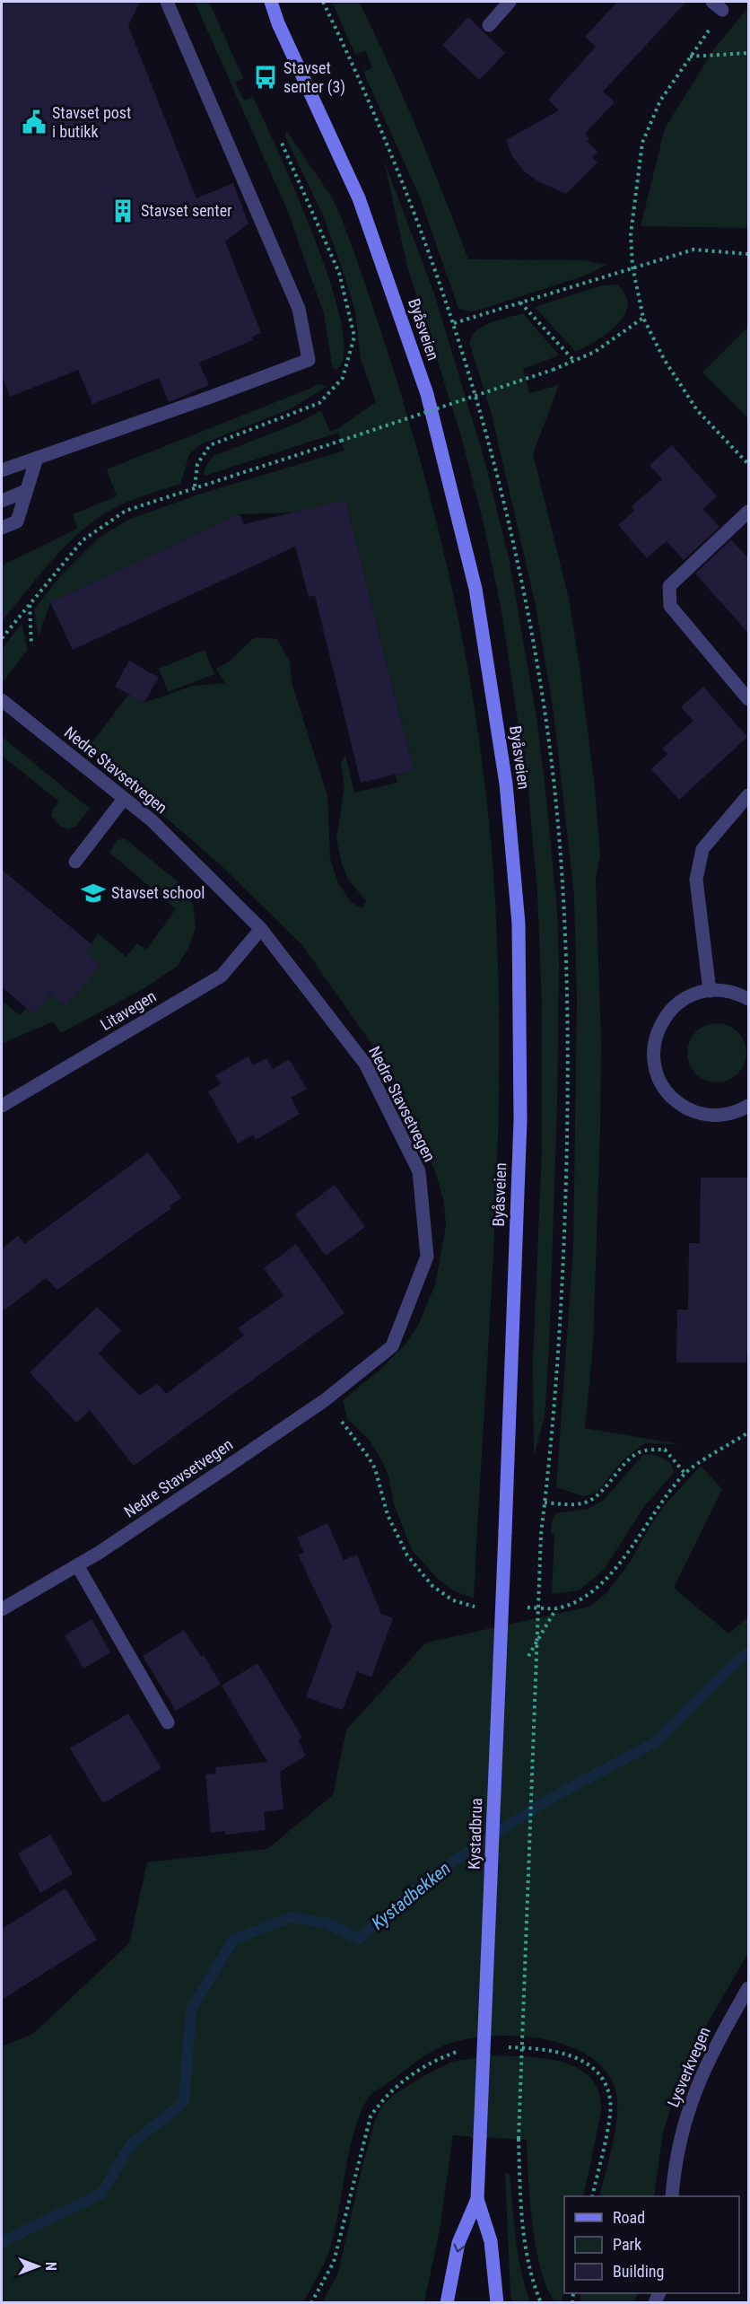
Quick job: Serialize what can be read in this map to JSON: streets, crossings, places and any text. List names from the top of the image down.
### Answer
{
  "streets": {
    "main road": ["Byåsveien", "Kystadbrua"],
    "street": ["Nedre Stavsetvegen", "Litavegen", "Lysverkvegen"]
  },
  "crossings": [
    ["Byåsveien", "Kystadbrua"],
    ["Nedre Stavsetvegen", "Litavegen"]
  ],
  "water": ["Kystadbekken"],
  "places": {
    "bus stop": ["Stavset senter (3)"],
    "public building": ["Stavset post i butikk"],
    "building": ["Stavset senter"],
    "school or university": ["Stavset school"]
  },
  "legend": ["Road", "Park", "Building"],
  "north": "right"
}
